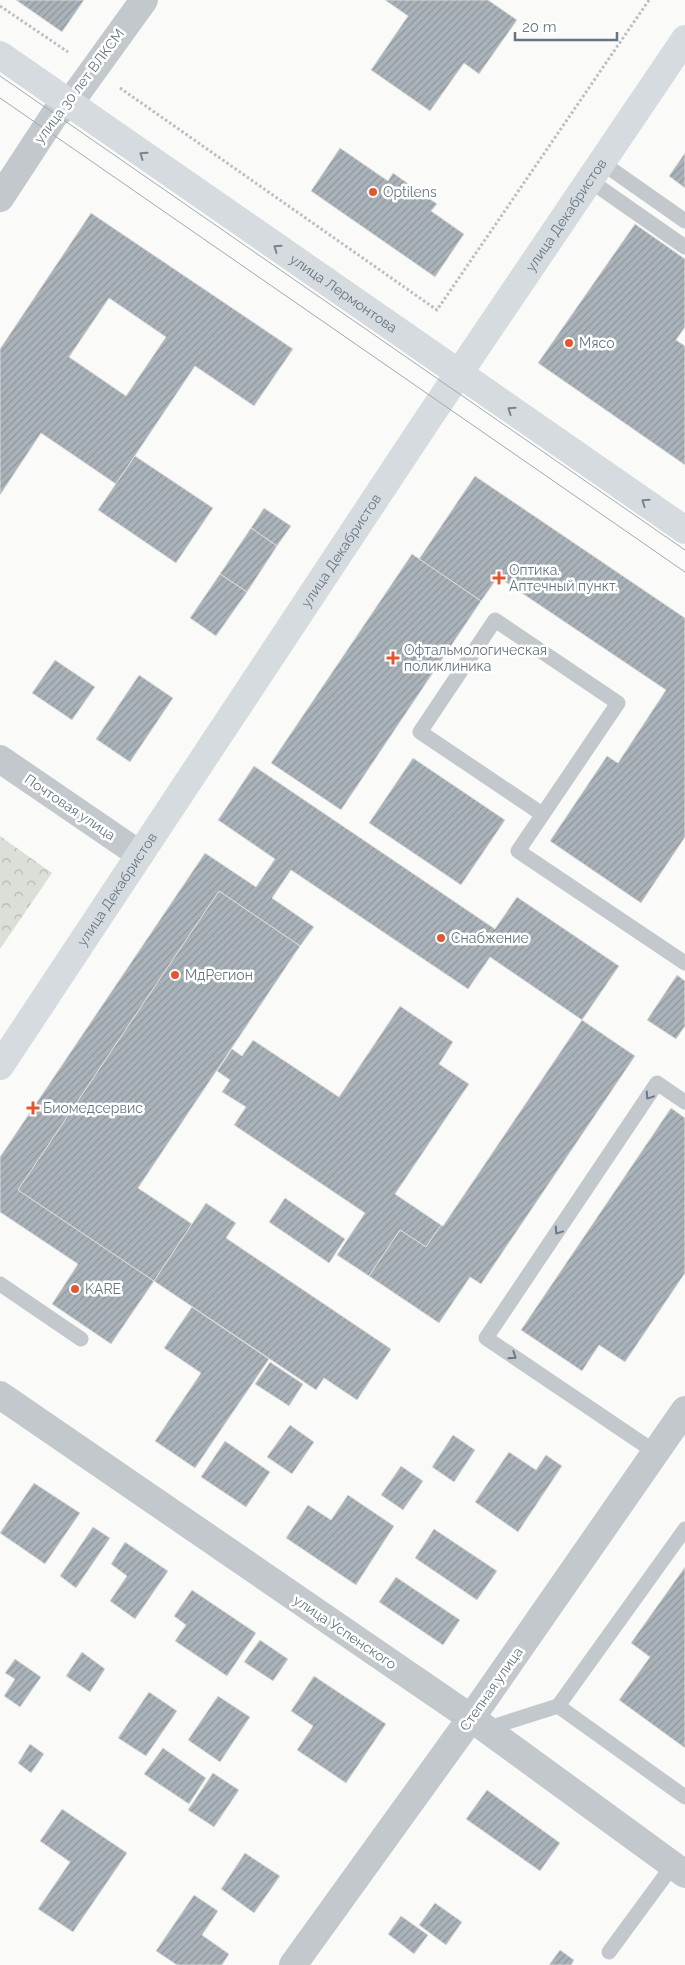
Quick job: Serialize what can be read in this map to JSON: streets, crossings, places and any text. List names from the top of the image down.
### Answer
{
  "streets": {
    "street": [
      "улица 30 лет ВЛКСМ",
      "улица Декабристов",
      "улица Лермонтова",
      "Почтовая улица",
      "улица Успенского",
      "Степная улица"
    ]
  },
  "crossings": [
    ["улица 30 лет ВЛКСМ", "улица Лермонтова"],
    ["улица Декабристов", "улица Лермонтова"],
    ["улица Декабристов", "Почтовая улица"],
    ["улица Успенского", "Степная улица"]
  ],
  "one_way": ["улица Лермонтова"],
  "places": {
    "other": [
      "Optilens",
      "Мясо",
      "Снабжение",
      "МдРегион",
      "KARE"
    ],
    "health": ["Оптика. Аптечный пункт.", "Офтальмологическая поликлиника", "Биомедсервис"]
  },
  "scale_bar": "20 m"
}
